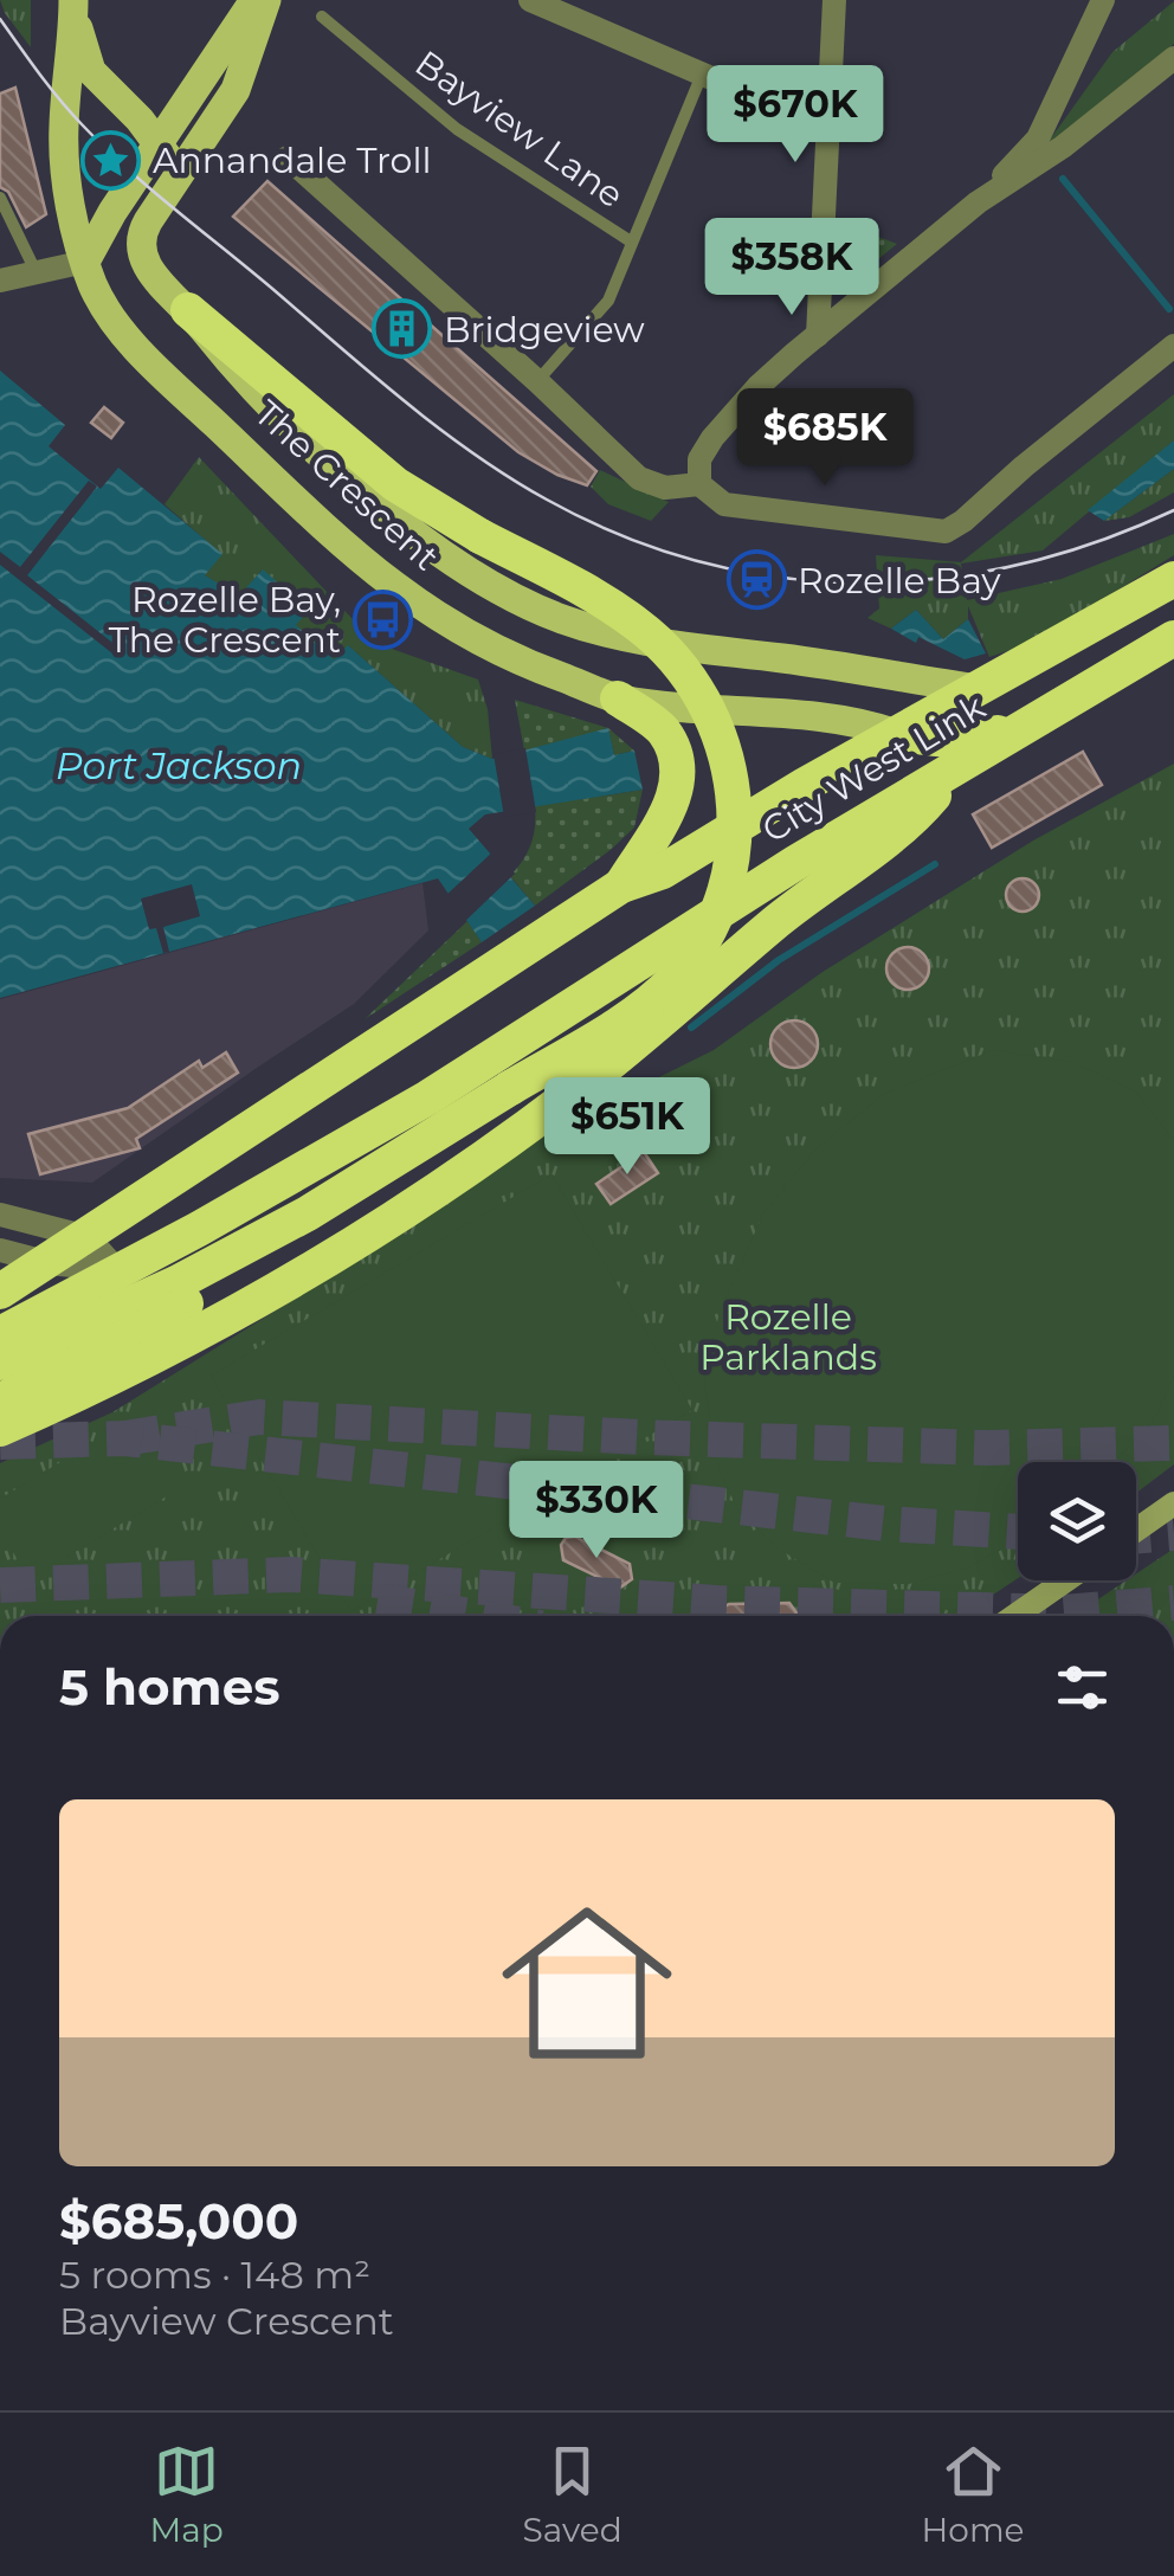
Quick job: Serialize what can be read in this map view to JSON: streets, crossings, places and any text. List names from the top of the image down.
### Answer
{
  "streets": {
    "highway": ["City West Link"],
    "main road": ["The Crescent"],
    "lane": ["Bayview Lane"]
  },
  "crossings": [
    ["The Crescent", "City West Link"]
  ],
  "water": ["Port Jackson"],
  "parks": ["Rozelle Parklands"],
  "places": {
    "place": ["Annandale Troll"],
    "building": ["Bridgeview"],
    "station": ["Rozelle Bay"],
    "bus stop": ["Rozelle Bay, The Crescent"]
  },
  "page": {
    "price": [
      "$670K",
      "$358K",
      "$685K",
      "$651K",
      "$330K"
    ],
    "heading": "5 homes",
    "list": [
      {
        "name": "$685,000",
        "note": "5 rooms · 148 m² · Bayview Crescent"
      }
    ],
    "tabs": ["Map", "Saved", "Home"]
  }
}
